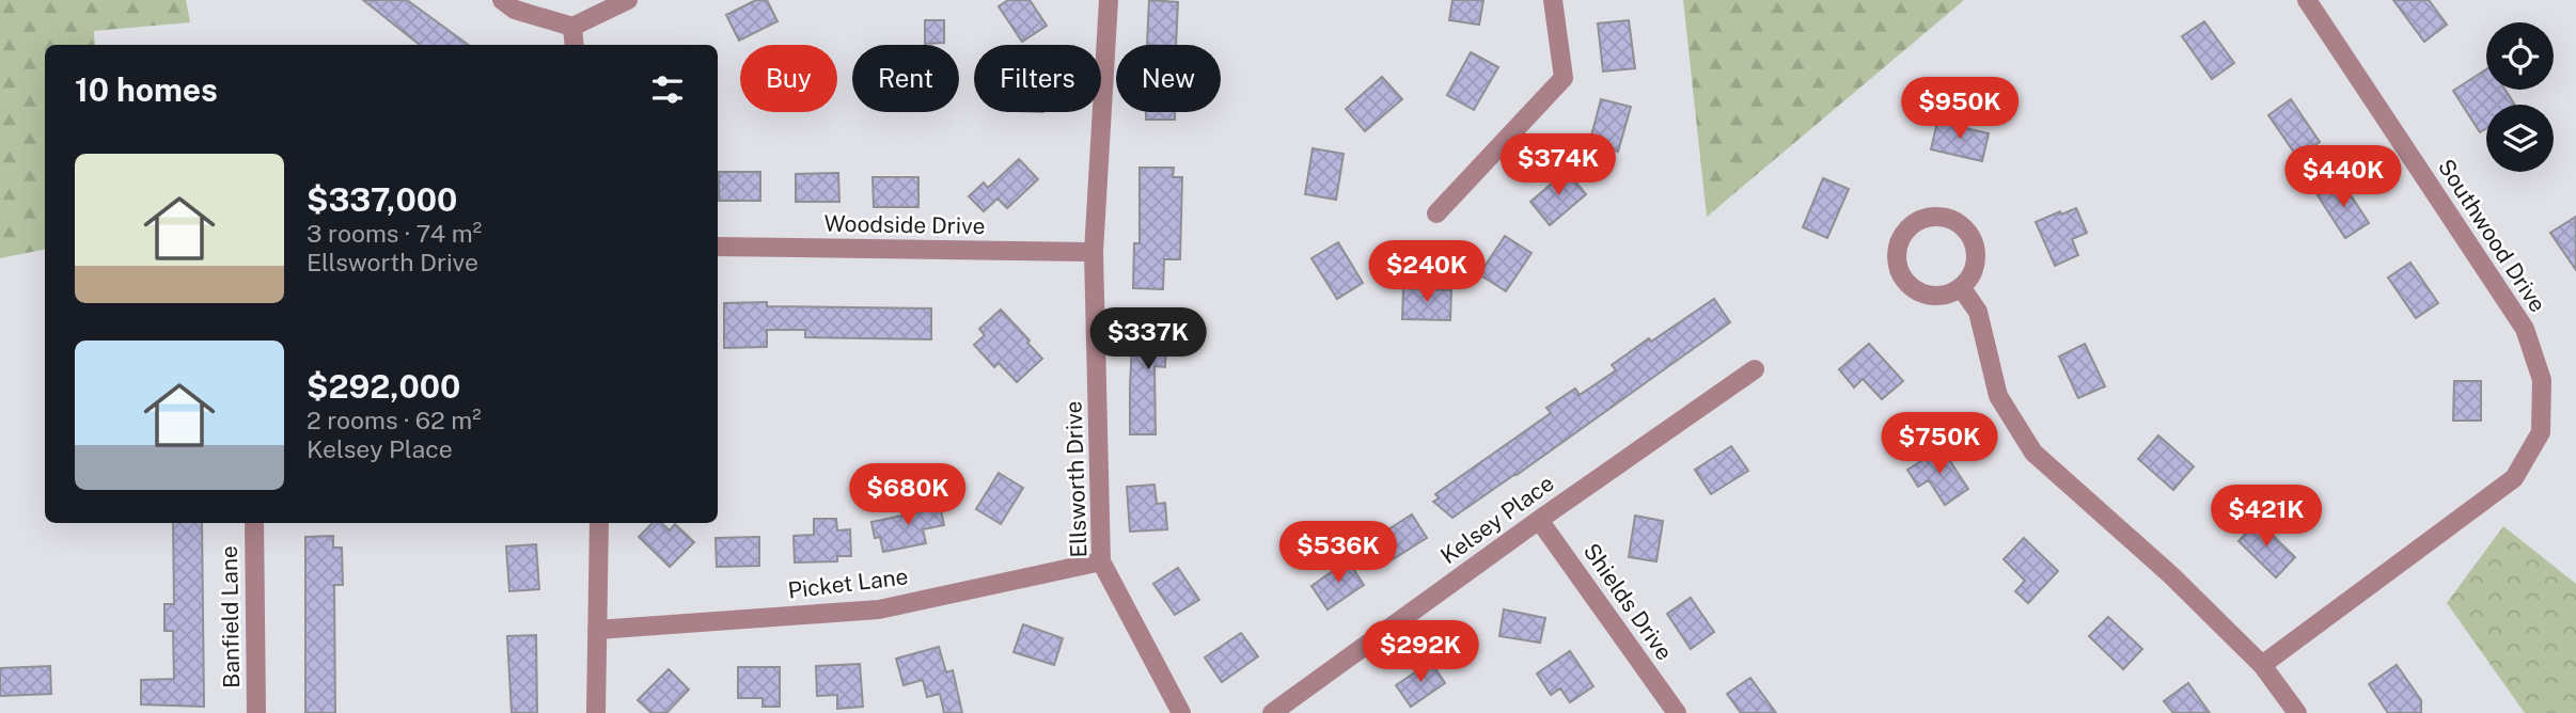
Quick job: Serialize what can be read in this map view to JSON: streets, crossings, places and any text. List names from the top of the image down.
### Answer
{
  "streets": {
    "street": [
      "Woodside Drive",
      "Southwood Drive",
      "Ellsworth Drive",
      "Kelsey Place",
      "Picket Lane",
      "Shields Drive",
      "Banfield Lane"
    ]
  },
  "crossings": [
    ["Woodside Drive", "Ellsworth Drive"],
    ["Ellsworth Drive", "Picket Lane"],
    ["Kelsey Place", "Shields Drive"]
  ],
  "page": {
    "chip": [
      "Buy",
      "Rent",
      "Filters",
      "New"
    ],
    "heading": "10 homes",
    "price": [
      "$950K",
      "$374K",
      "$440K",
      "$240K",
      "$337K",
      "$750K",
      "$680K",
      "$421K",
      "$536K",
      "$292K"
    ],
    "list": [
      {
        "name": "$337,000",
        "note": "3 rooms · 74 m² · Ellsworth Drive"
      },
      {
        "name": "$292,000",
        "note": "2 rooms · 62 m² · Kelsey Place"
      }
    ]
  }
}
